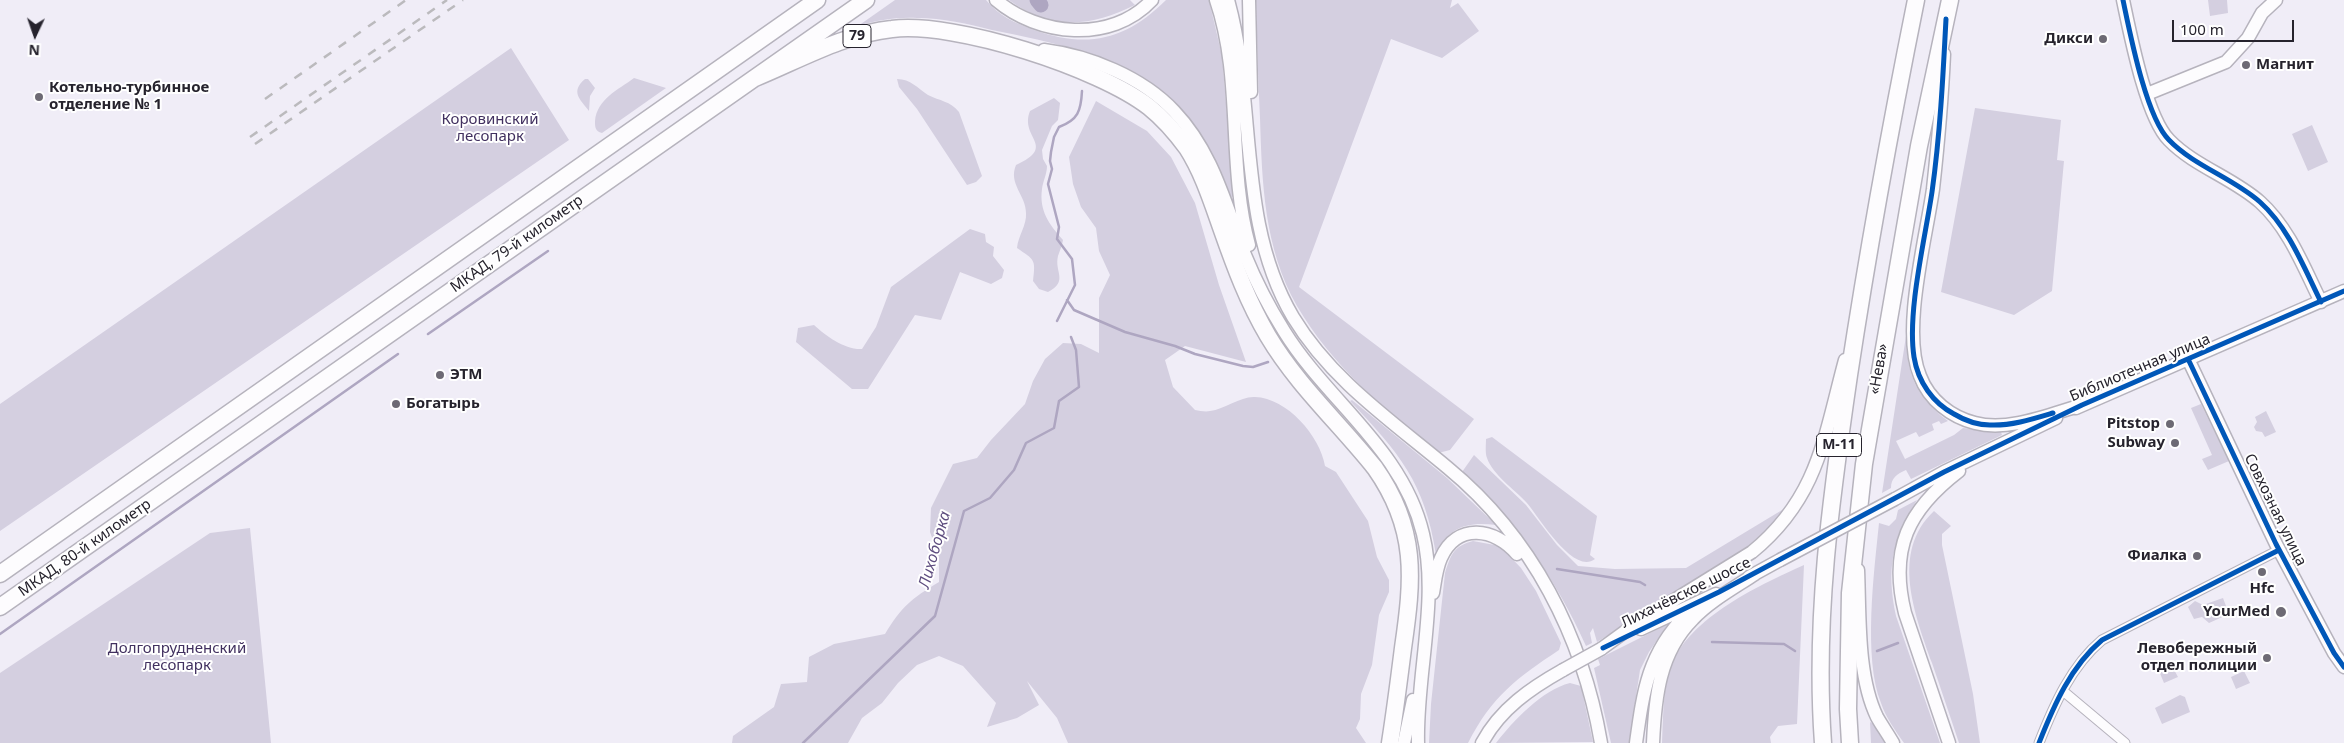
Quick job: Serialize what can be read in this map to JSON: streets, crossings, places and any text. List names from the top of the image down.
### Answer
{
  "streets": {
    "highway": [
      "79",
      "МКАД, 79-й километр",
      "«Нева»",
      "М-11",
      "МКАД, 80-й километр"
    ],
    "main road": ["Библиотечная улица", "Совхозная улица", "Лихачёвское шоссе"]
  },
  "crossings": [
    ["79", "МКАД, 79-й километр"],
    ["МКАД, 79-й километр", "МКАД, 80-й километр"],
    ["Библиотечная улица", "Совхозная улица"],
    ["Библиотечная улица", "Лихачёвское шоссе"]
  ],
  "water": ["Лихоборка"],
  "parks": ["Коровинский лесопарк", "Долгопрудненский лесопарк"],
  "places": [
    "Дикси",
    "Магнит",
    "Котельно-турбинное отделение № 1",
    "ЭТМ",
    "Богатырь",
    "Pitstop",
    "Subway",
    "Фиалка",
    "Hfc",
    "YourMed",
    "Левобережный отдел полиции"
  ],
  "scale_bar": "100 m",
  "north": "bottom"
}
